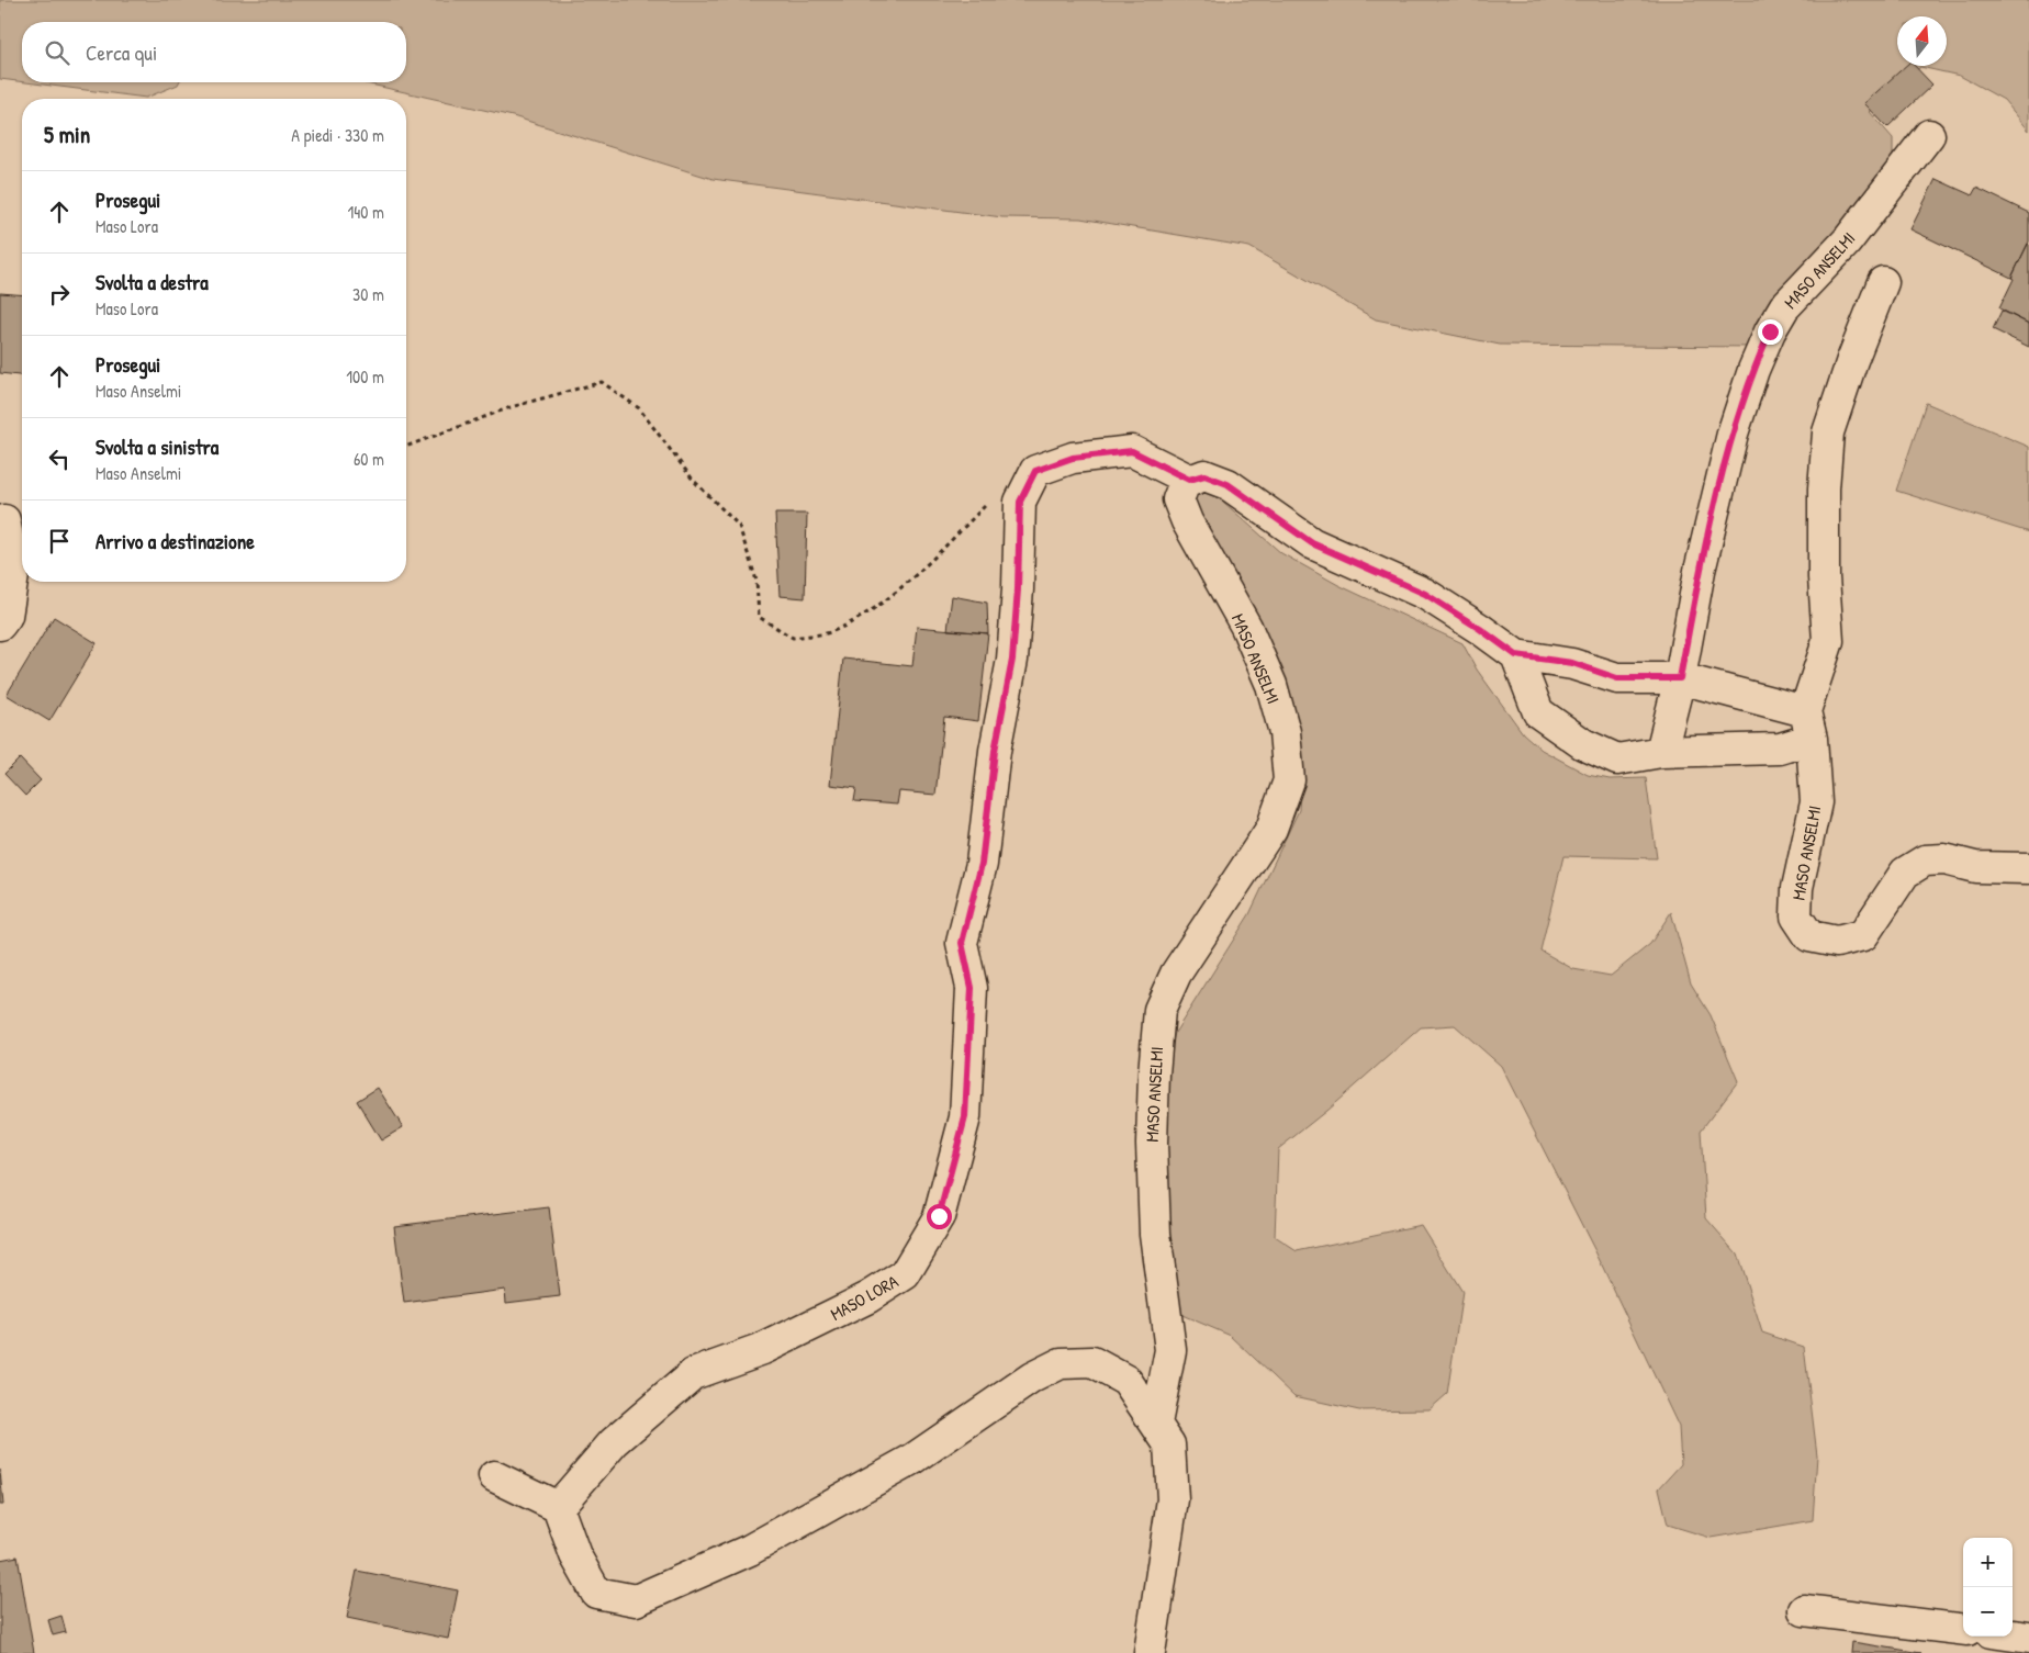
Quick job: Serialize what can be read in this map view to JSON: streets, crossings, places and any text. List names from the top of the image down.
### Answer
{
  "streets": {
    "street": ["MASO ANSELMI", "MASO LORA"]
  },
  "crossings": [
    ["MASO ANSELMI", "MASO LORA"]
  ],
  "north": "top",
  "page": {
    "search": "Cerca qui",
    "heading": ["5 min", "A piedi · 330 m"],
    "list": [
      ["Prosegui", "Maso Lora", "140 m"],
      ["Svolta a destra", "Maso Lora", "30 m"],
      ["Prosegui", "Maso Anselmi", "100 m"],
      ["Svolta a sinistra", "Maso Anselmi", "60 m"],
      "Arrivo a destinazione"
    ],
    "map_buttons": ["+", "−"]
  }
}
